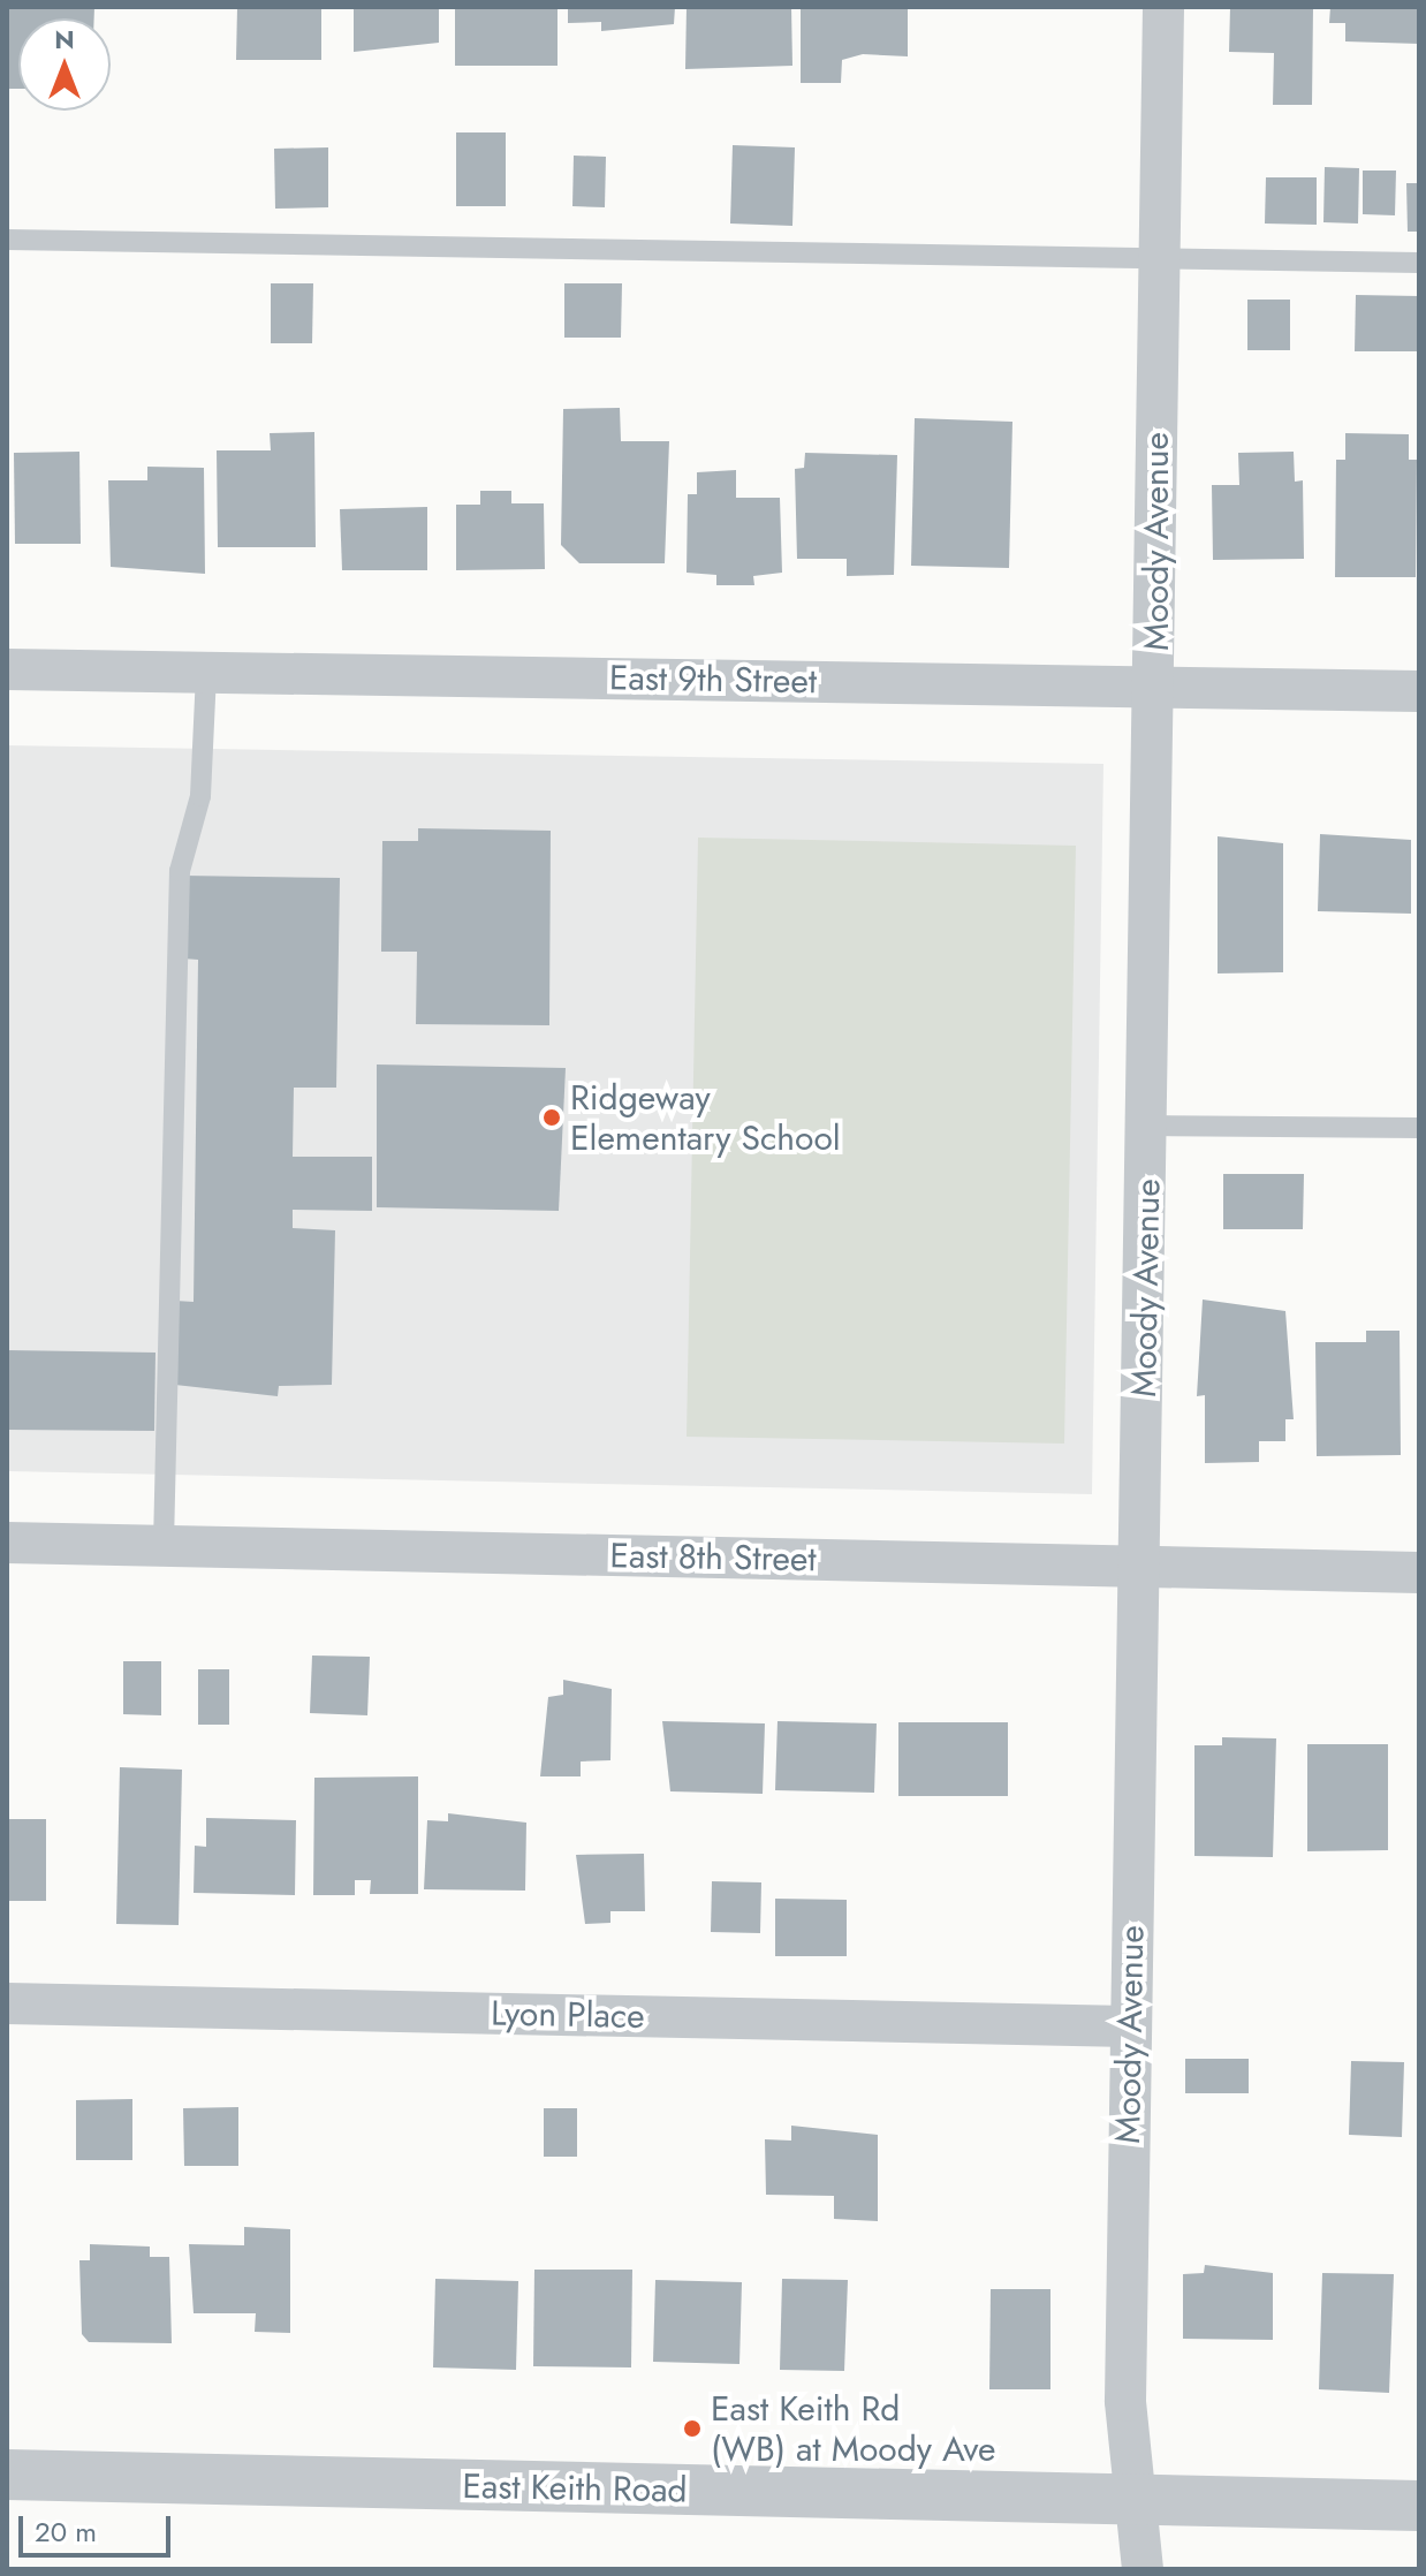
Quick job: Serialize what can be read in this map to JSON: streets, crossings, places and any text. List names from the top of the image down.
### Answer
{
  "streets": {
    "street": [
      "Moody Avenue",
      "East 9th Street",
      "East 8th Street",
      "Lyon Place",
      "East Keith Road"
    ]
  },
  "crossings": [
    ["Moody Avenue", "East 9th Street"],
    ["Moody Avenue", "East 8th Street"],
    ["Moody Avenue", "Lyon Place"],
    ["Moody Avenue", "East Keith Road"]
  ],
  "places": ["Ridgeway Elementary School", "East Keith Rd (WB) at Moody Ave"],
  "scale_bar": "20 m",
  "north": "top"
}
